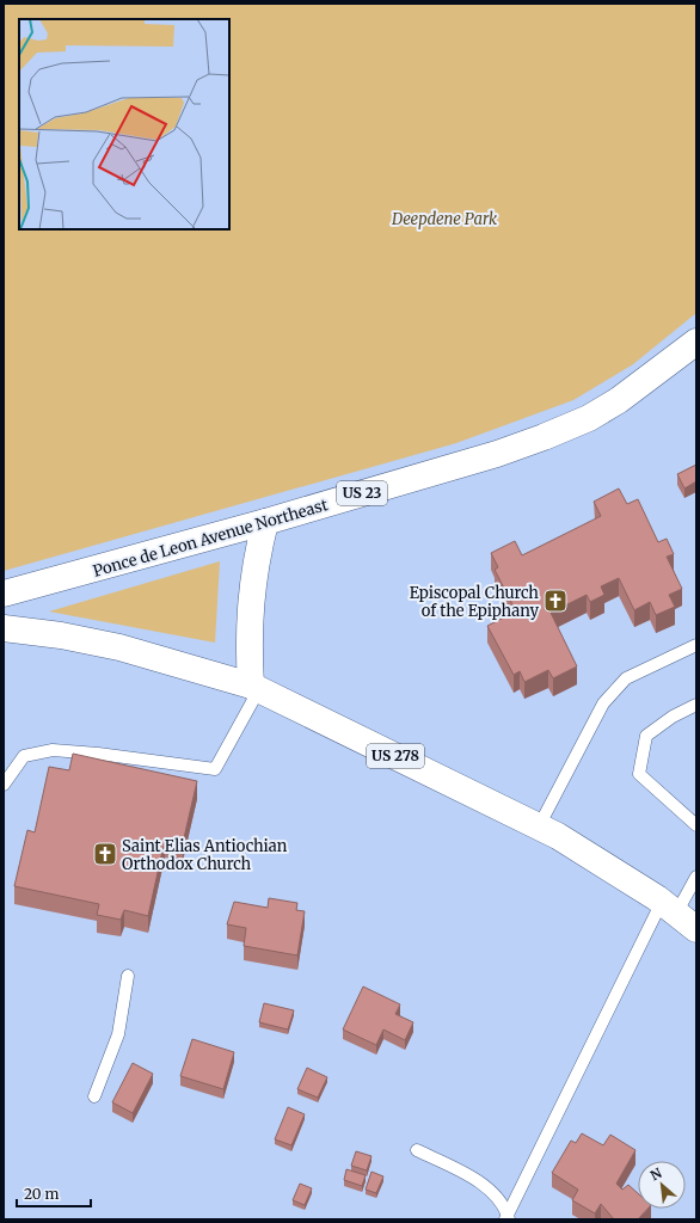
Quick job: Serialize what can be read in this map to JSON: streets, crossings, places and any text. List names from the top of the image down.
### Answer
{
  "streets": {
    "main road": ["US 23", "Ponce de Leon Avenue Northeast", "US 278"]
  },
  "parks": ["Deepdene Park"],
  "places": {
    "church": ["Episcopal Church of the Epiphany", "Saint Elias Antiochian Orthodox Church"]
  },
  "scale_bar": "20 m",
  "north": "top left"
}
